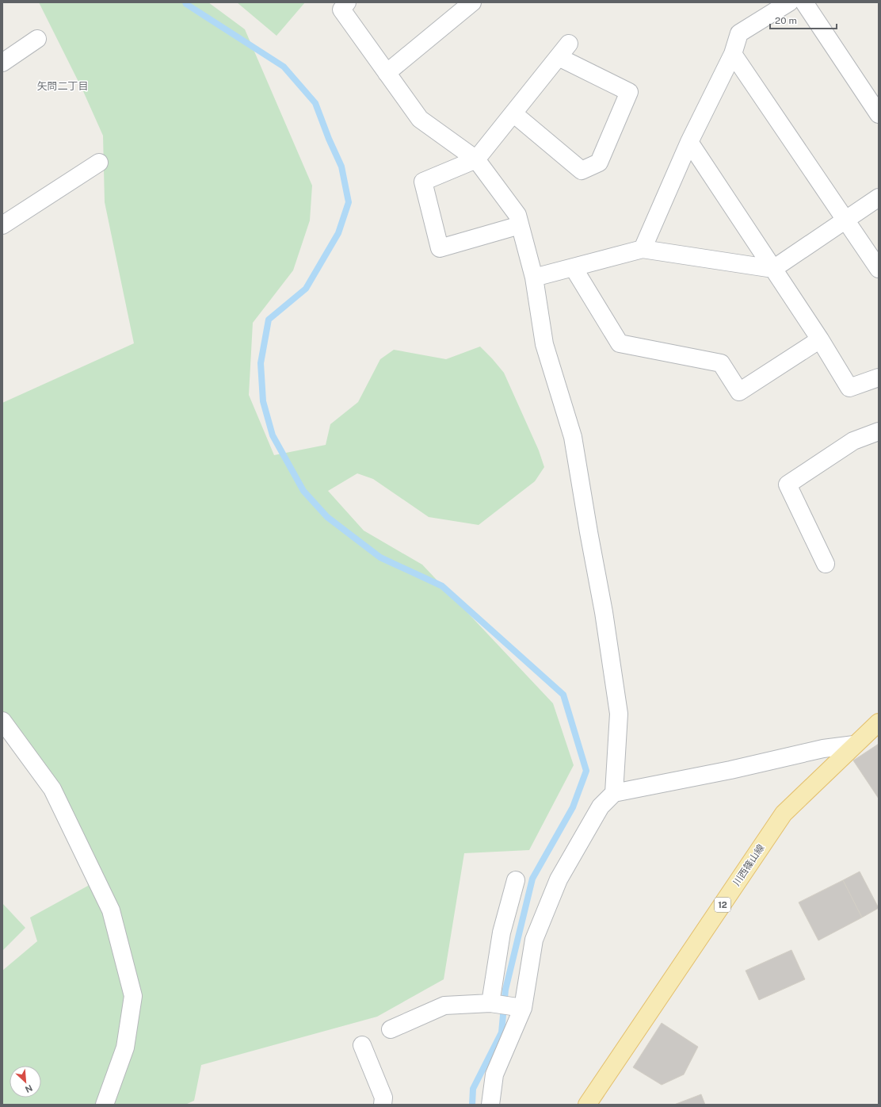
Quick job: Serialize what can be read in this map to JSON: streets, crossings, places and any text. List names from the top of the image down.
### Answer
{
  "streets": {
    "main road": ["川西篠山線", "12"]
  },
  "districts": ["矢問二丁目"],
  "scale_bar": "20 m",
  "north": "bottom right"
}
